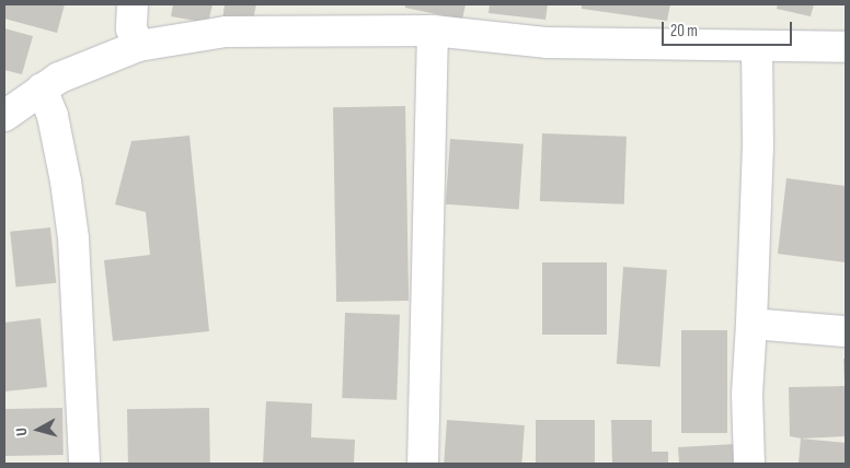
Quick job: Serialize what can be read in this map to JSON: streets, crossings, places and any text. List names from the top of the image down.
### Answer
{
  "scale_bar": "20 m",
  "north": "left"
}
